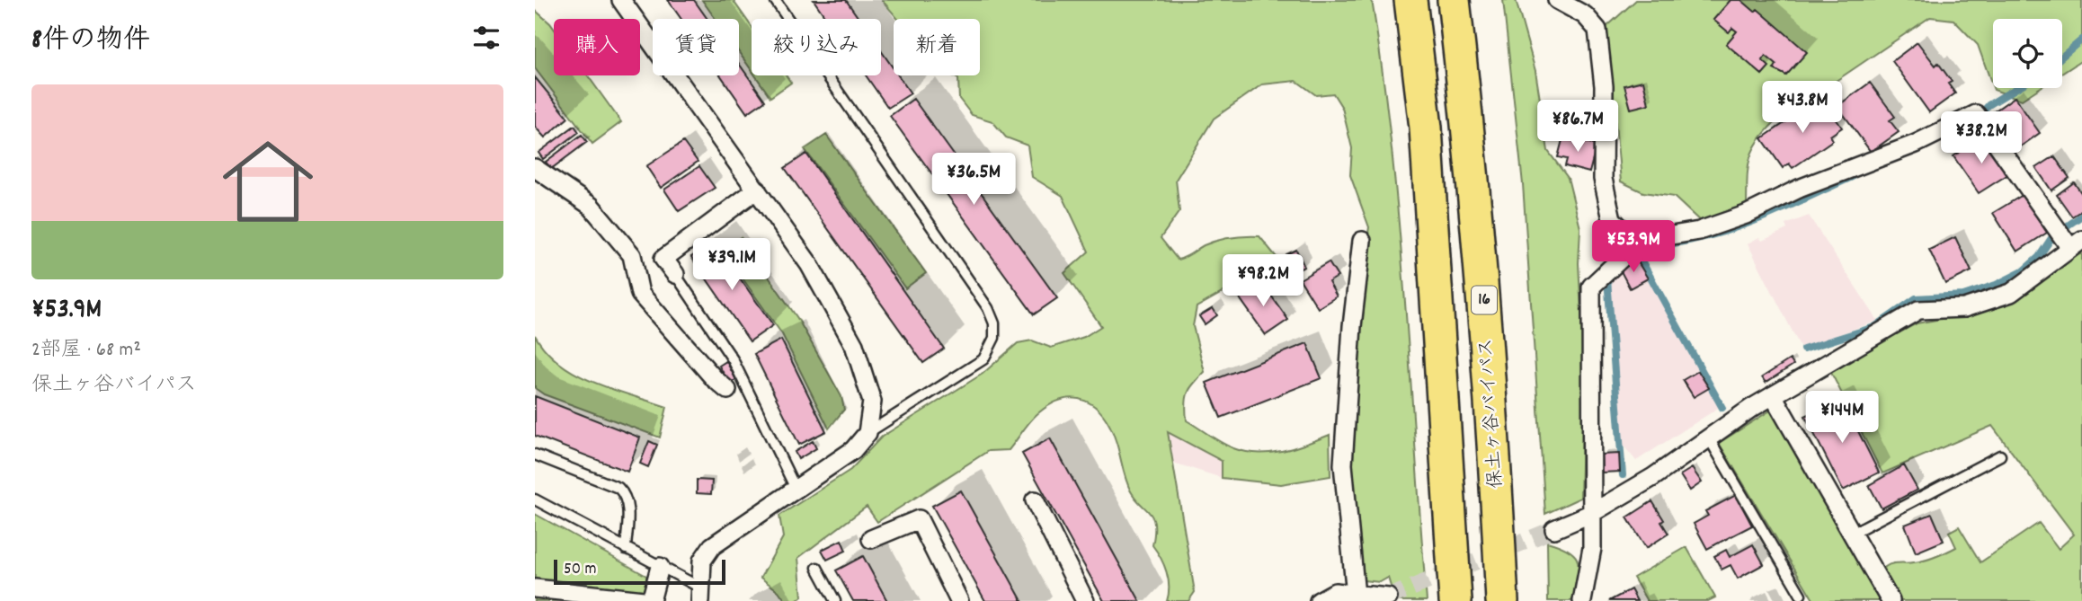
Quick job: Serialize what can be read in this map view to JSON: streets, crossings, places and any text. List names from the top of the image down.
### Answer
{
  "streets": {
    "highway": ["16", "保土ヶ谷バイパス"]
  },
  "scale_bar": "50 m",
  "page": {
    "heading": "8件の物件",
    "chip": [
      "購入",
      "賃貸",
      "絞り込み",
      "新着"
    ],
    "list": [
      {
        "name": "¥53.9M",
        "note": "2部屋 · 68 m² · 保土ヶ谷バイパス"
      }
    ],
    "price": [
      "¥43.8M",
      "¥86.7M",
      "¥38.2M",
      "¥36.5M",
      "¥53.9M",
      "¥39.1M",
      "¥98.2M",
      "¥144M"
    ],
    "scale": "50 m"
  }
}
